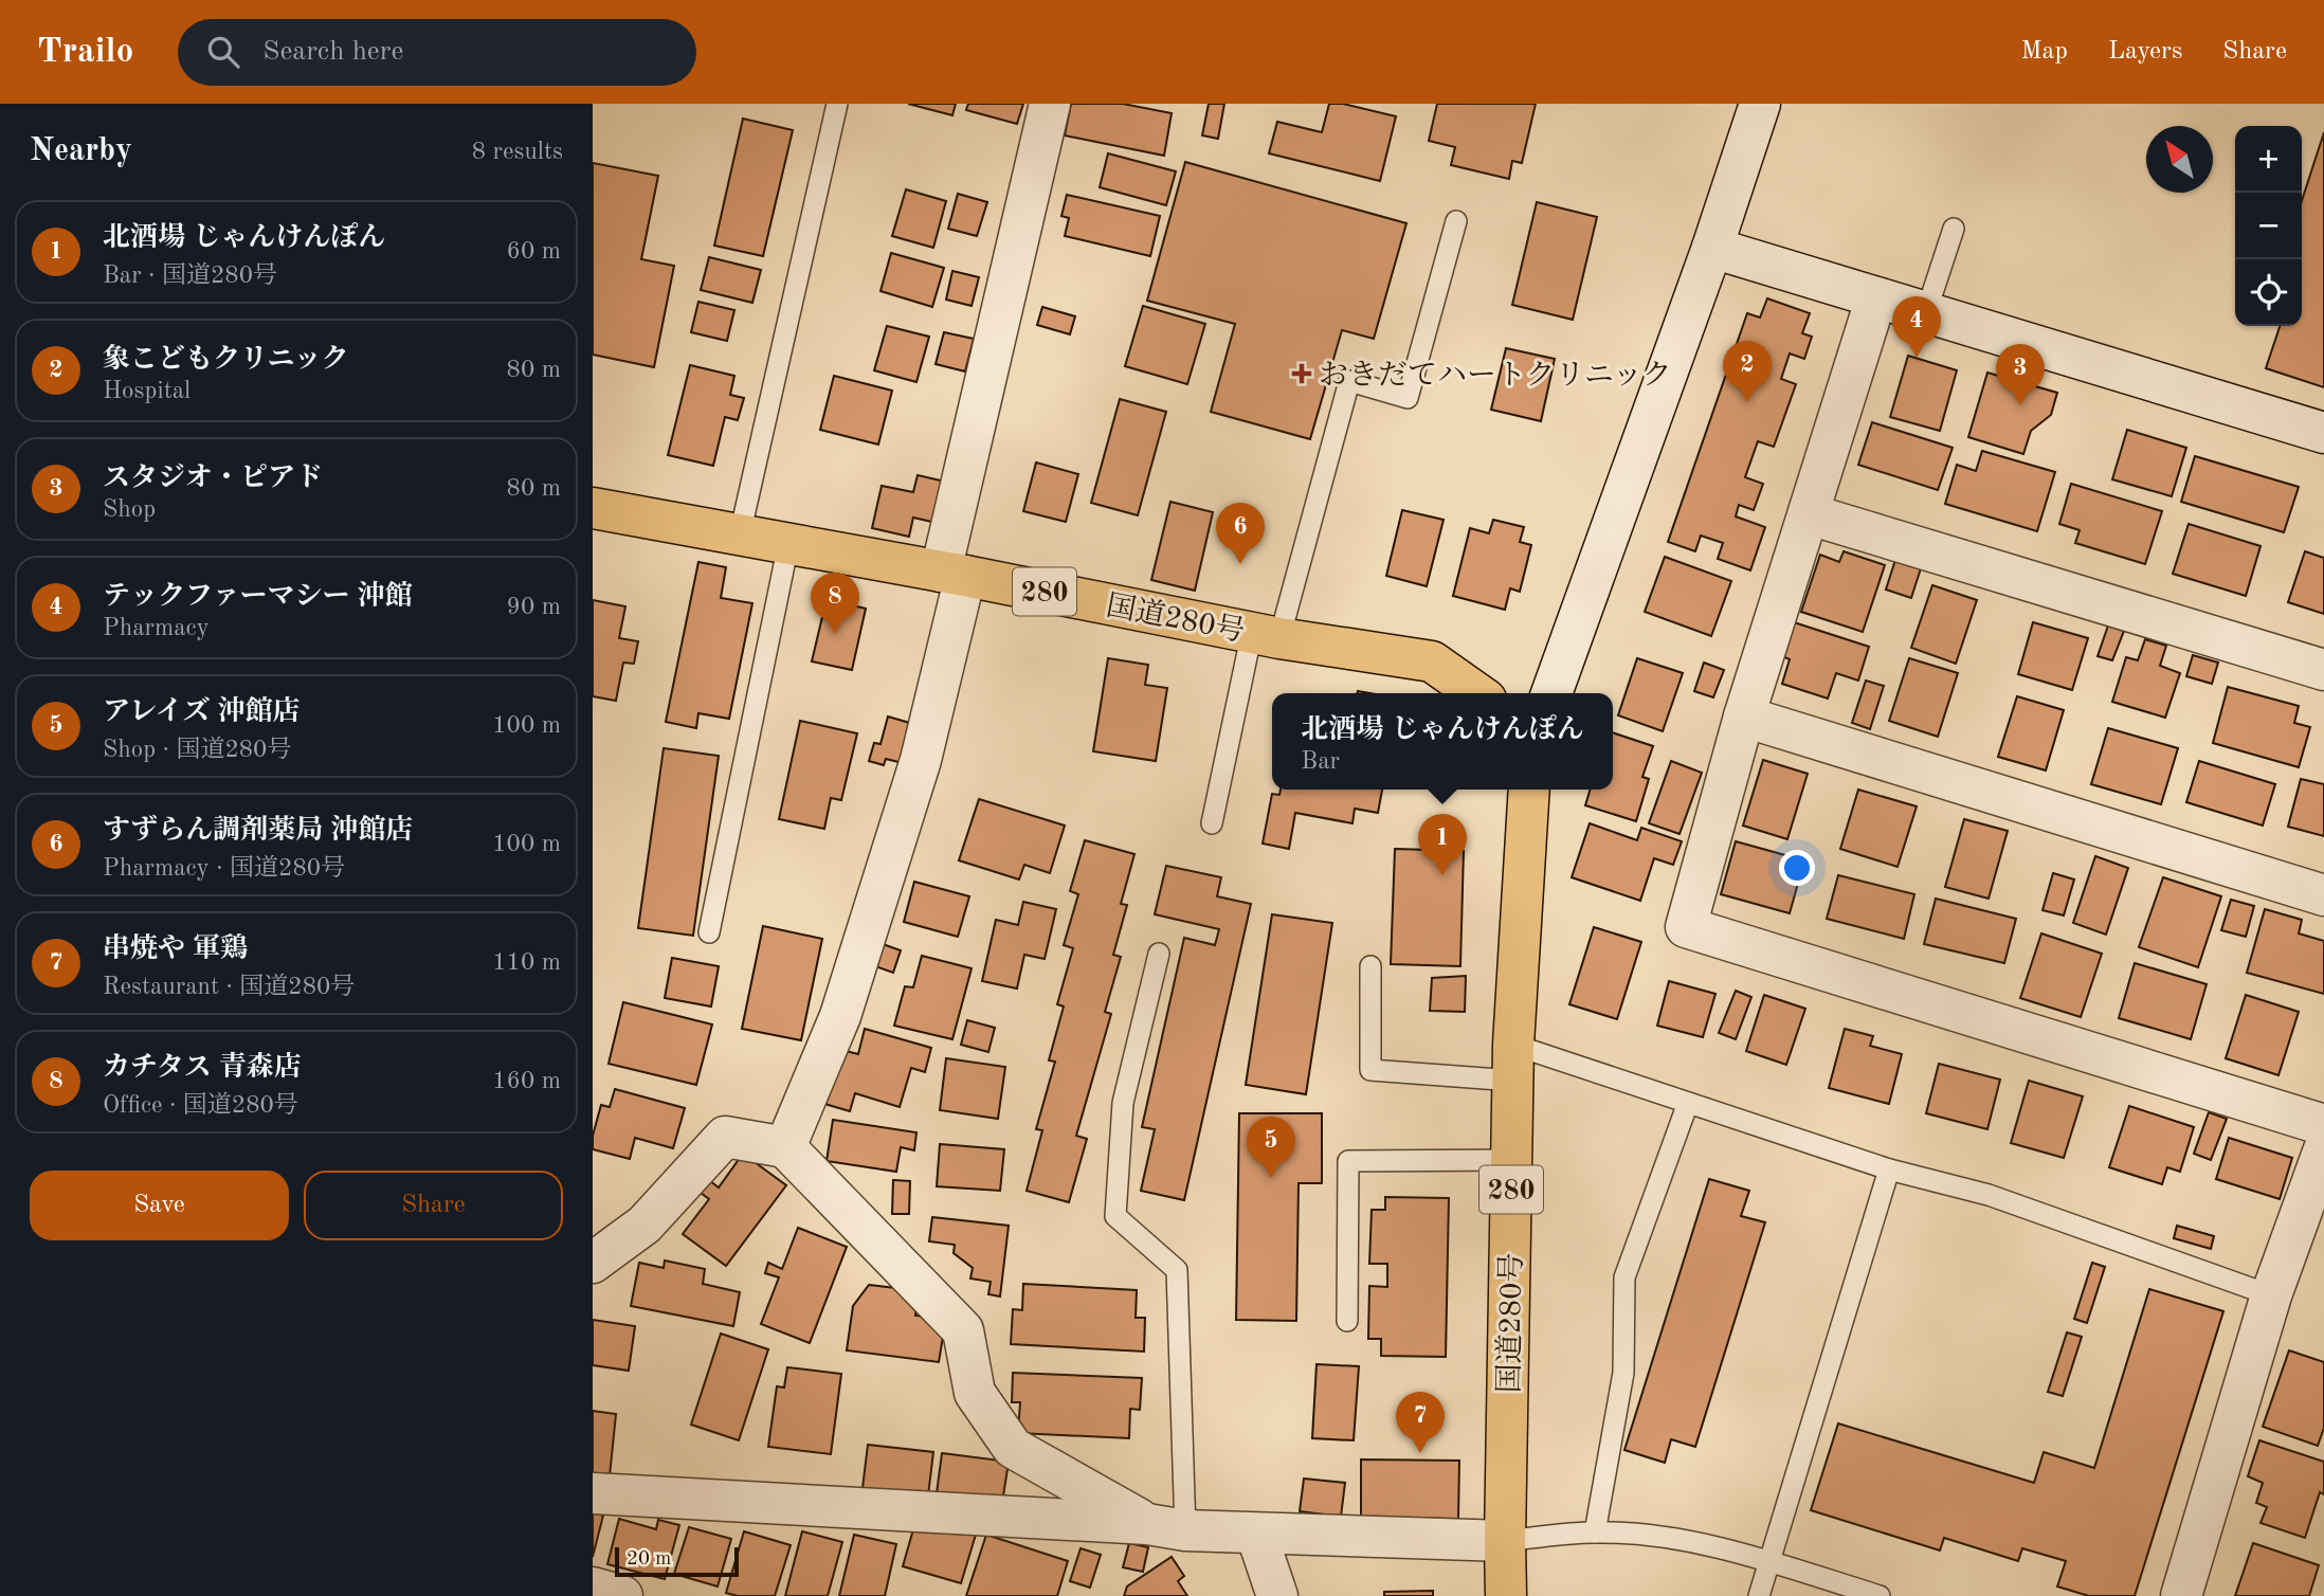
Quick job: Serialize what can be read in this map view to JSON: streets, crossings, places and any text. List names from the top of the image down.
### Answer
{
  "streets": {
    "highway": ["280", "国道280号"]
  },
  "places": {
    "health": ["おきだてハートクリニック"]
  },
  "scale_bar": "20 m",
  "north": "top left",
  "page": {
    "header": "Trailo",
    "search": "Search here",
    "nav": ["Map", "Layers", "Share"],
    "heading": ["Nearby", "8 results"],
    "map_buttons": ["+", "−"],
    "list": [
      {
        "mark": "1",
        "name": "北酒場 じゃんけんぽん",
        "note": "Bar · 国道280号",
        "value": "60 m"
      },
      {
        "mark": "2",
        "name": "象こどもクリニック",
        "note": "Hospital",
        "value": "80 m"
      },
      {
        "mark": "3",
        "name": "スタジオ・ピアド",
        "note": "Shop",
        "value": "80 m"
      },
      {
        "mark": "4",
        "name": "テックファーマシー 沖館",
        "note": "Pharmacy",
        "value": "90 m"
      },
      {
        "mark": "5",
        "name": "アレイズ 沖館店",
        "note": "Shop · 国道280号",
        "value": "100 m"
      },
      {
        "mark": "6",
        "name": "すずらん調剤薬局 沖館店",
        "note": "Pharmacy · 国道280号",
        "value": "100 m"
      },
      {
        "mark": "7",
        "name": "串焼や 軍鶏",
        "note": "Restaurant · 国道280号",
        "value": "110 m"
      },
      {
        "mark": "8",
        "name": "カチタス 青森店",
        "note": "Office · 国道280号",
        "value": "160 m"
      }
    ],
    "pins": [
      "4",
      "2",
      "3",
      "6",
      "8",
      "1",
      "5",
      "7"
    ],
    "popup": ["北酒場 じゃんけんぽん", "Bar"],
    "buttons": ["Save", "Share"],
    "scale": "20 m"
  }
}
